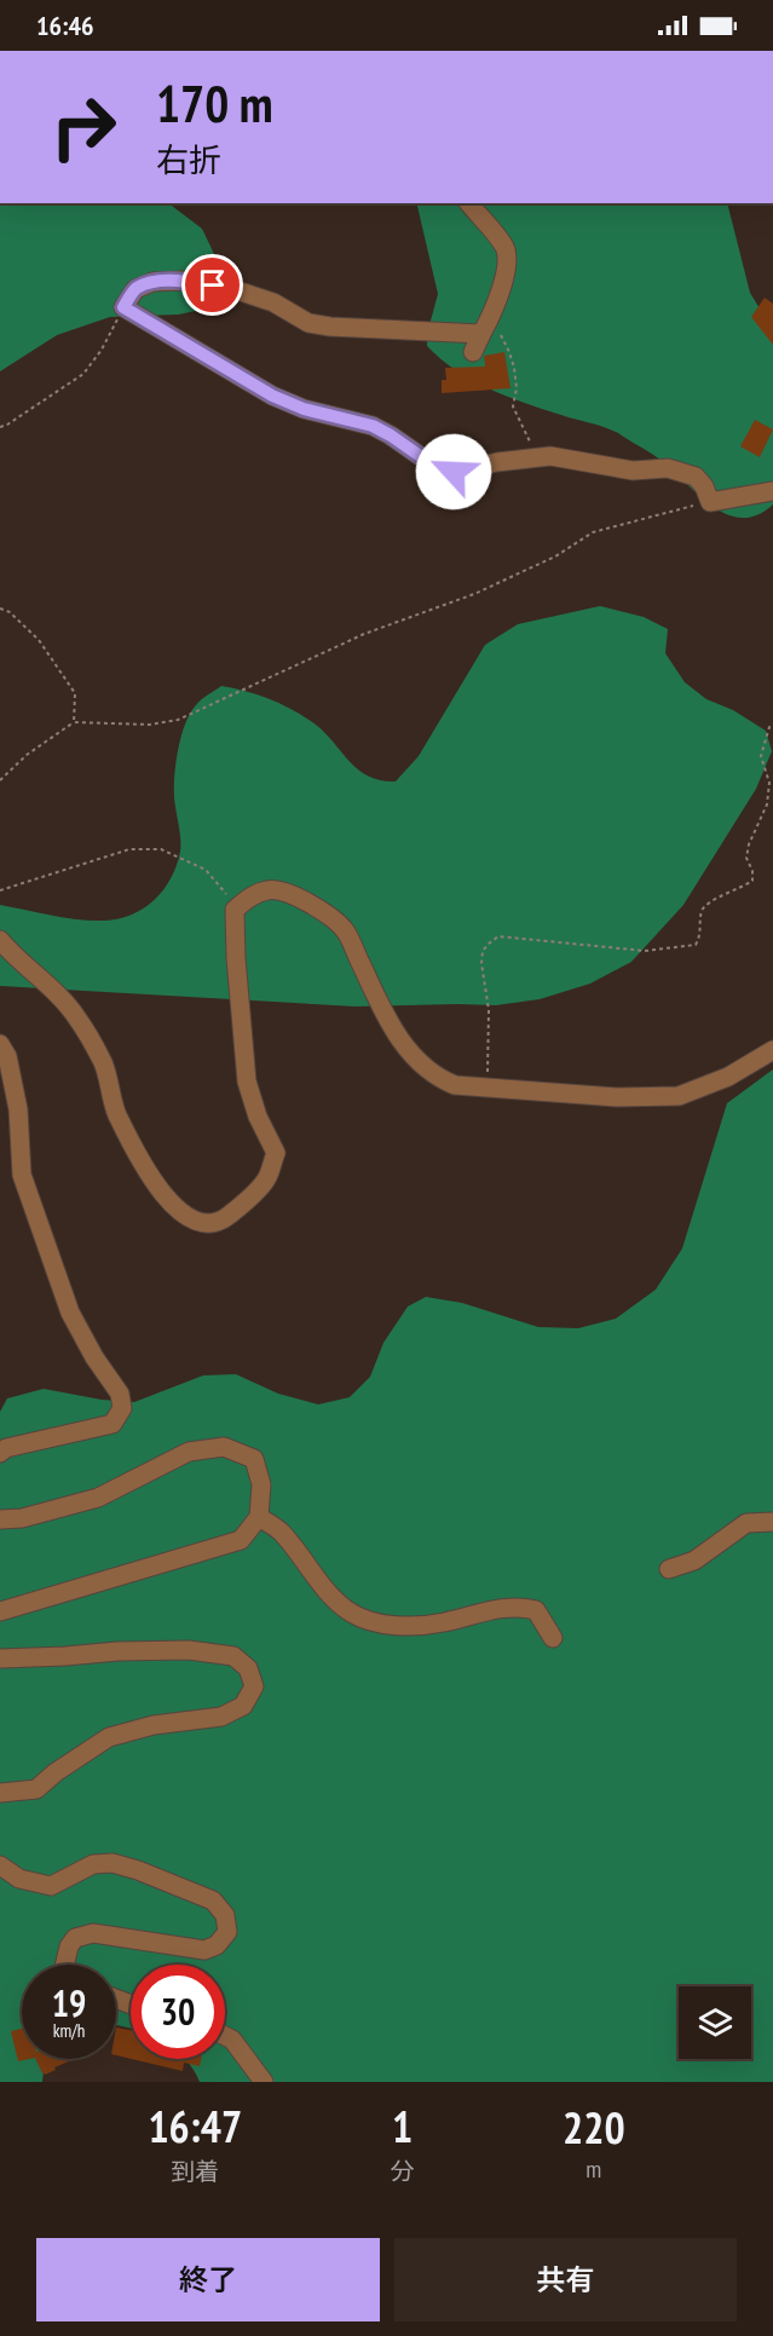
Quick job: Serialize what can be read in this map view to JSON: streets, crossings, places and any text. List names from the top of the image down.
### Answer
{
  "page": {
    "status": "16:46",
    "turn": ["170 m", "右折"],
    "speed": "19 km/h",
    "limit": "30",
    "eta": [
      "16:47",
      "到着",
      "1",
      "分",
      "220",
      "m"
    ],
    "buttons": ["終了", "共有"]
  }
}
